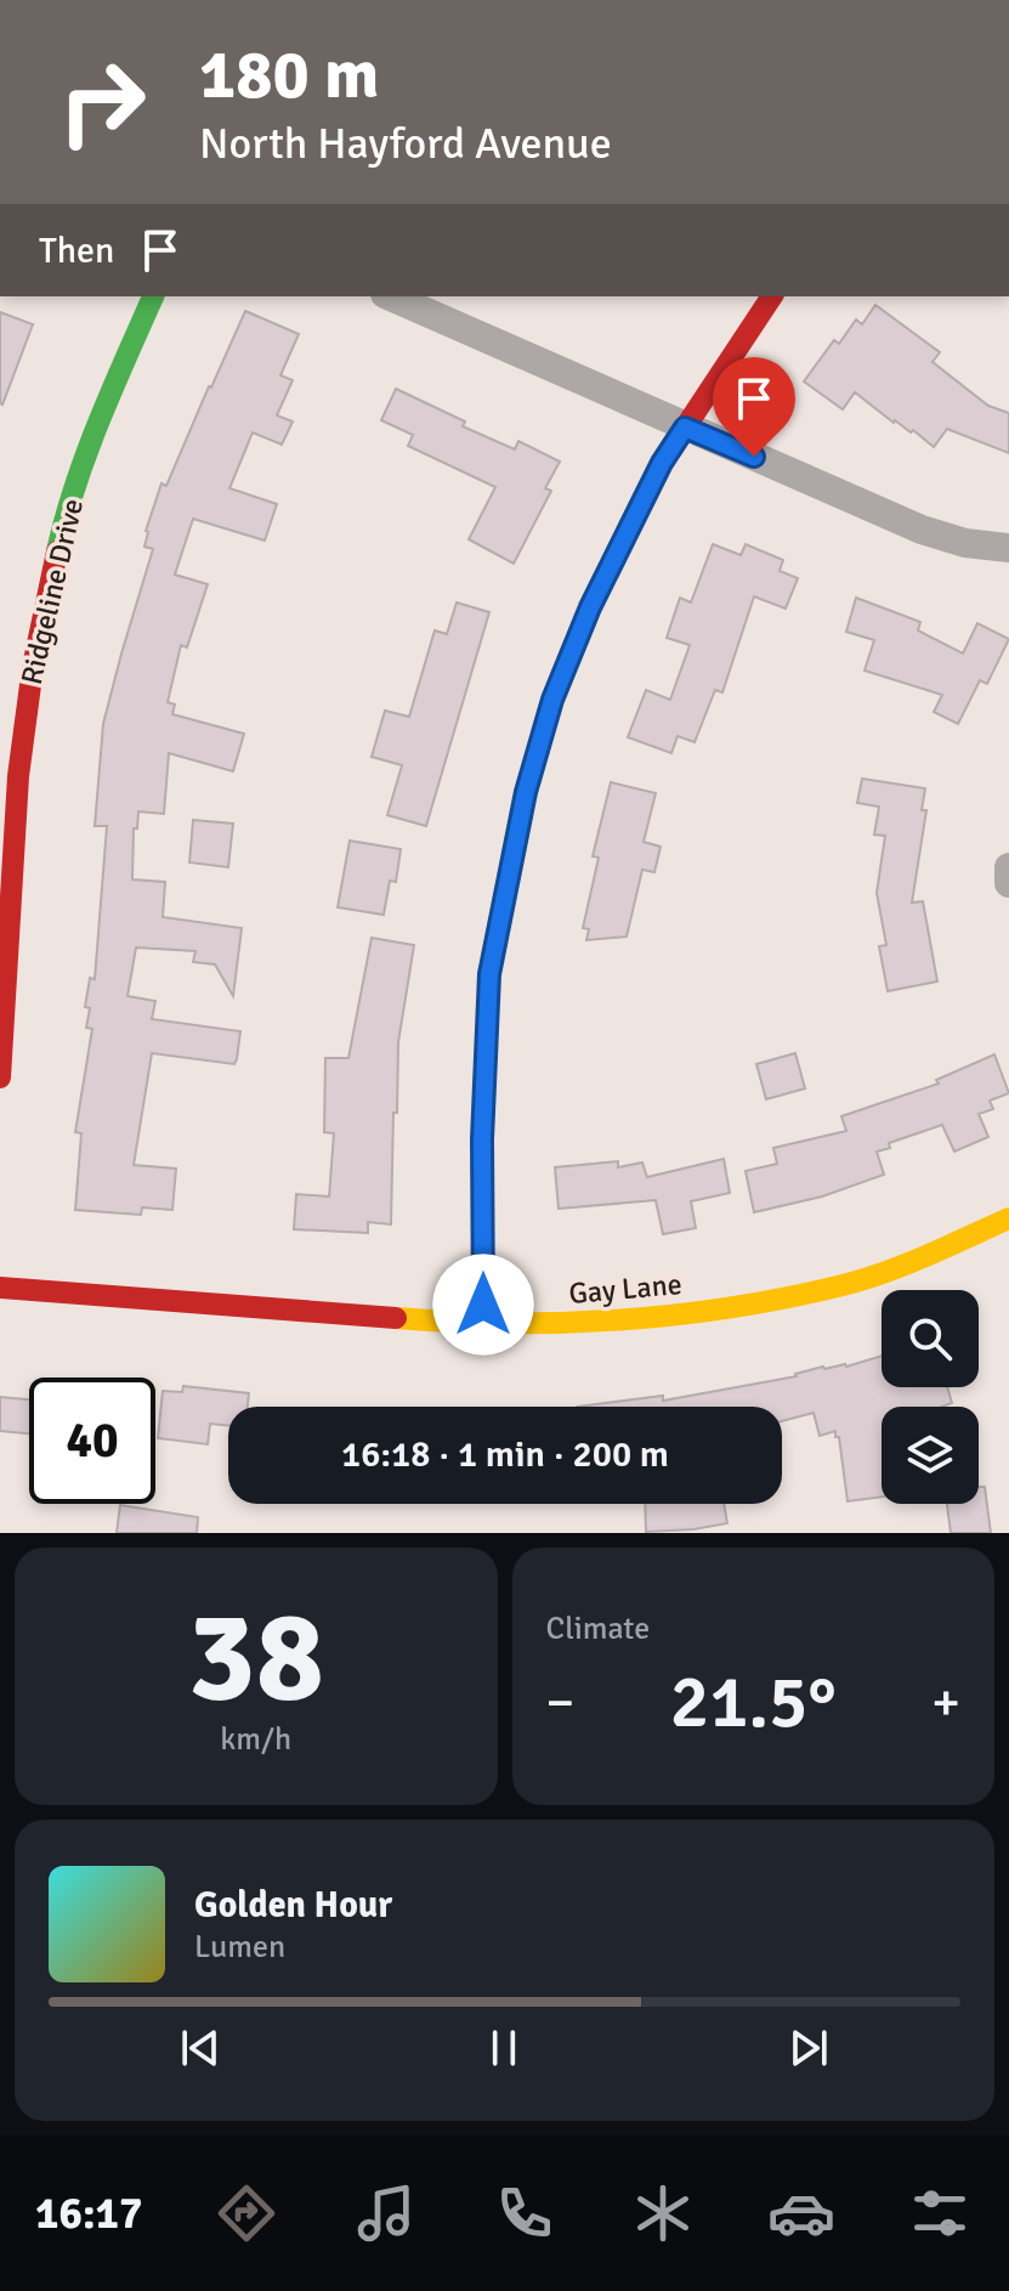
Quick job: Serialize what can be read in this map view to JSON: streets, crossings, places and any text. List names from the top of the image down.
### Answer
{
  "streets": {
    "street": ["Ridgeline Drive", "Gay Lane"]
  },
  "page": {
    "turn": ["180 m", "North Hayford Avenue"],
    "then": "Then",
    "limit": "40",
    "trip": "16:18 · 1 min · 200 m",
    "tile": [
      ["38", "km/h"],
      "Climate"
    ],
    "heat": ["−", "21.5°", "+"],
    "song": ["Golden Hour", "Lumen"],
    "tabs": "16:17"
  }
}
